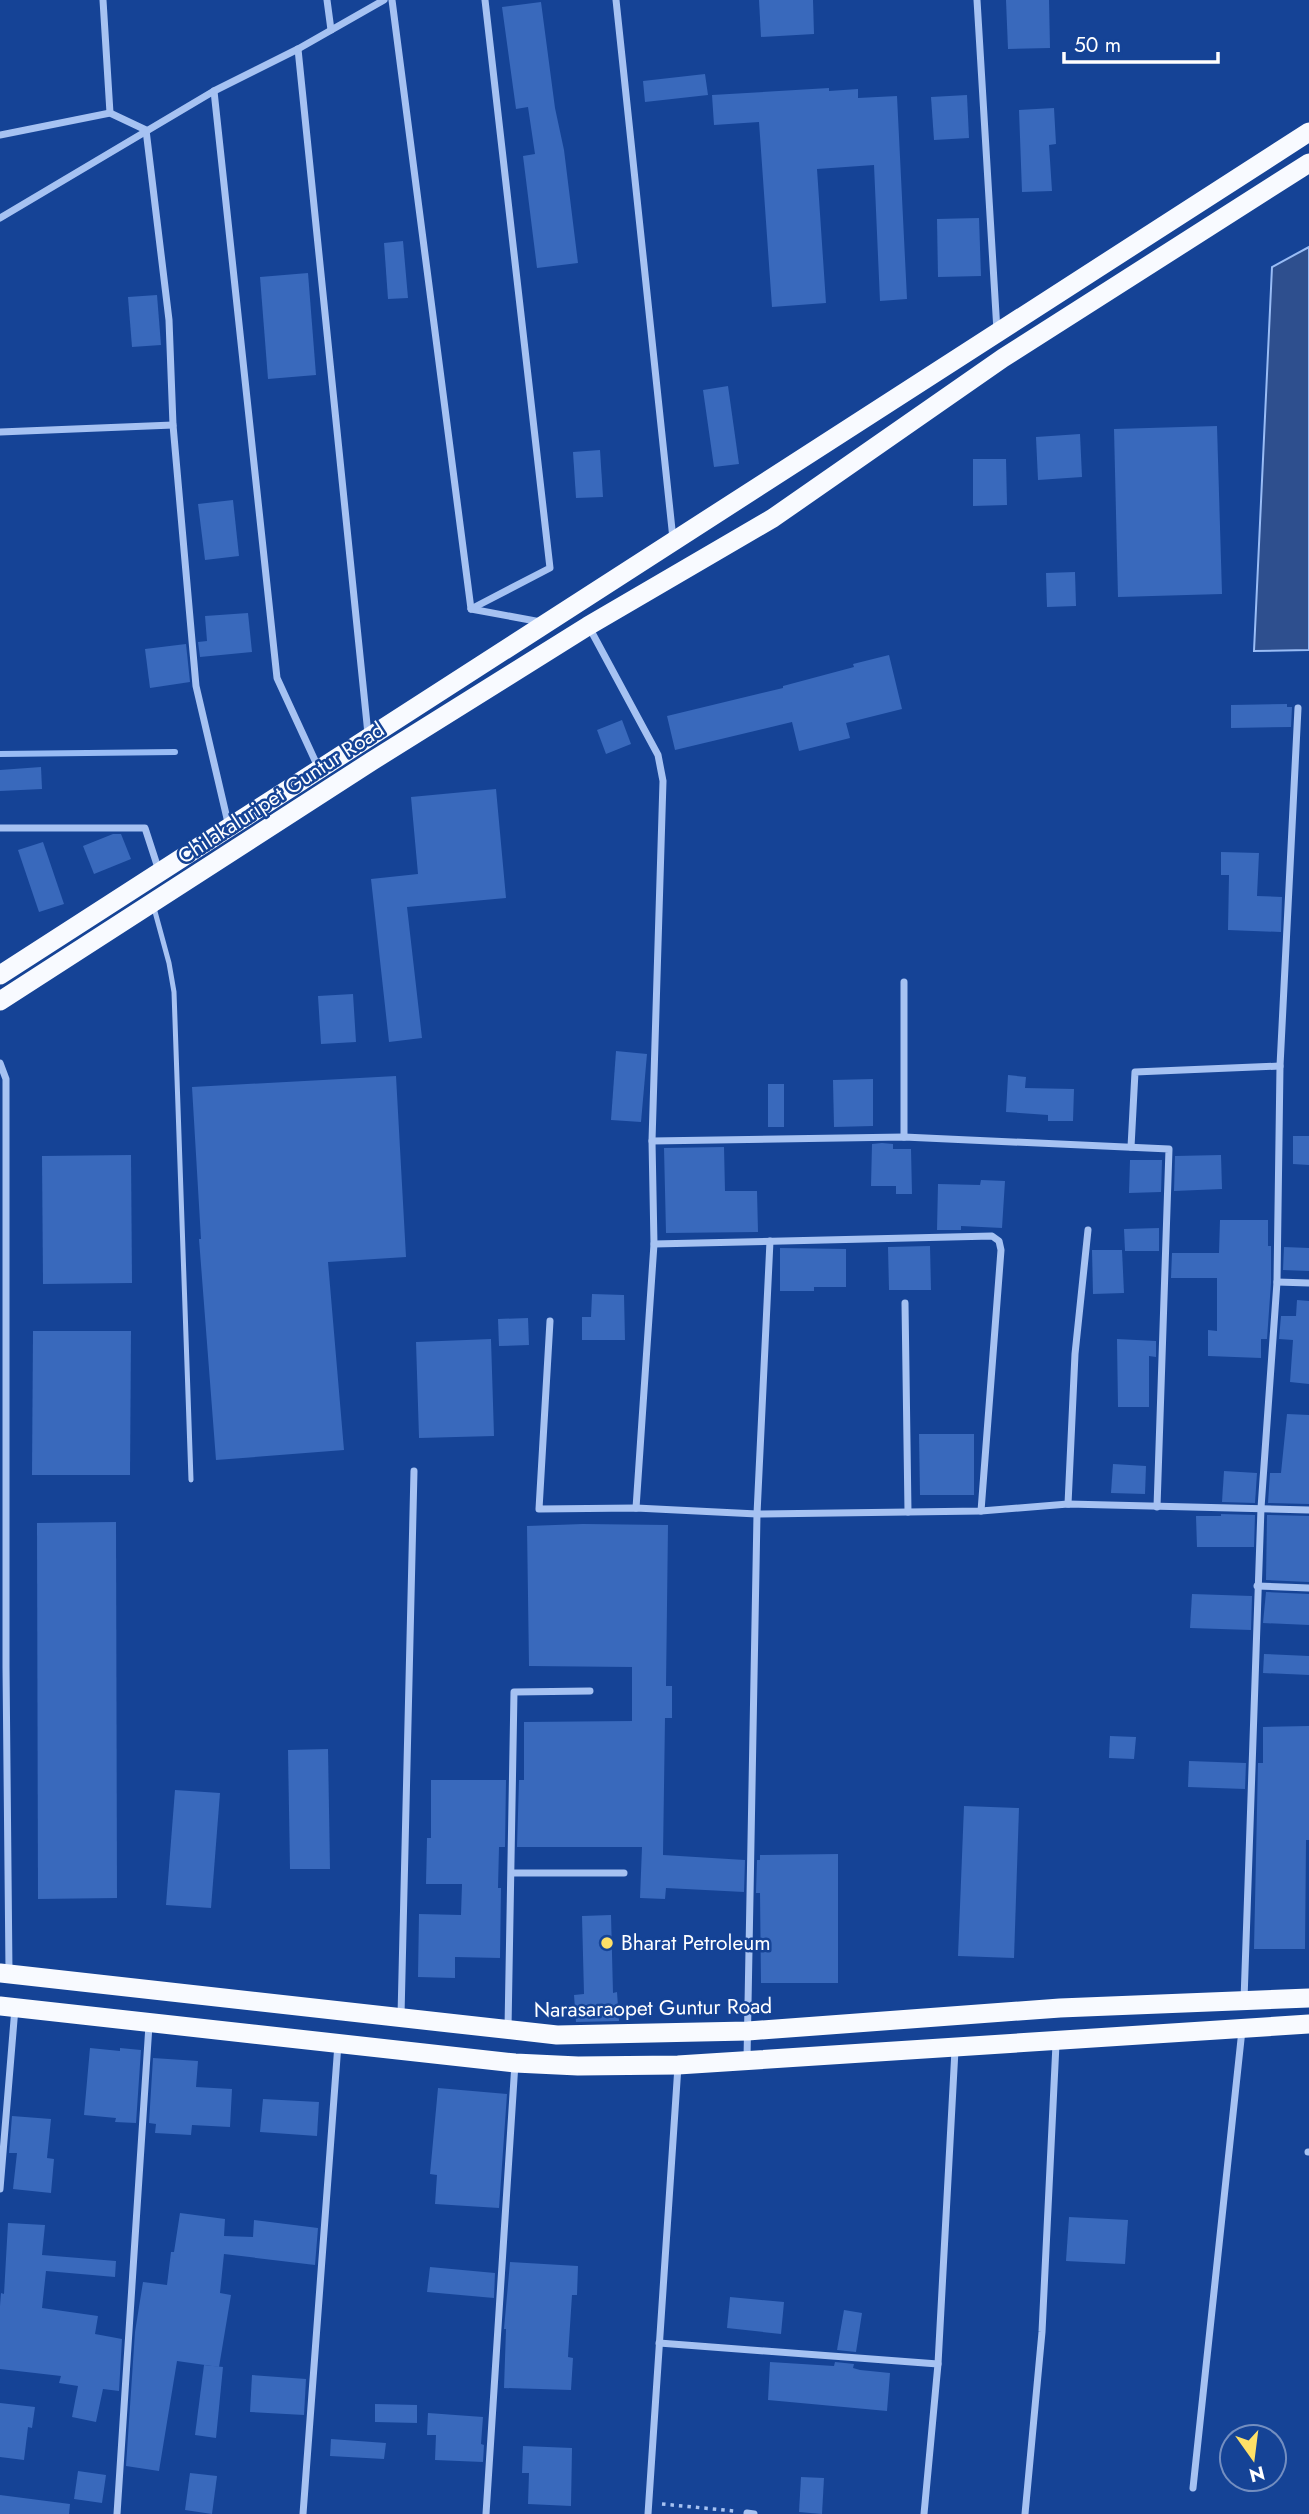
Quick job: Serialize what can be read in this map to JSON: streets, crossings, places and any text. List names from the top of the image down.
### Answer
{
  "streets": {
    "highway": ["Chilakaluripet Guntur Road", "Narasaraopet Guntur Road"]
  },
  "places": ["Bharat Petroleum"],
  "scale_bar": "50 m",
  "north": "bottom"
}
